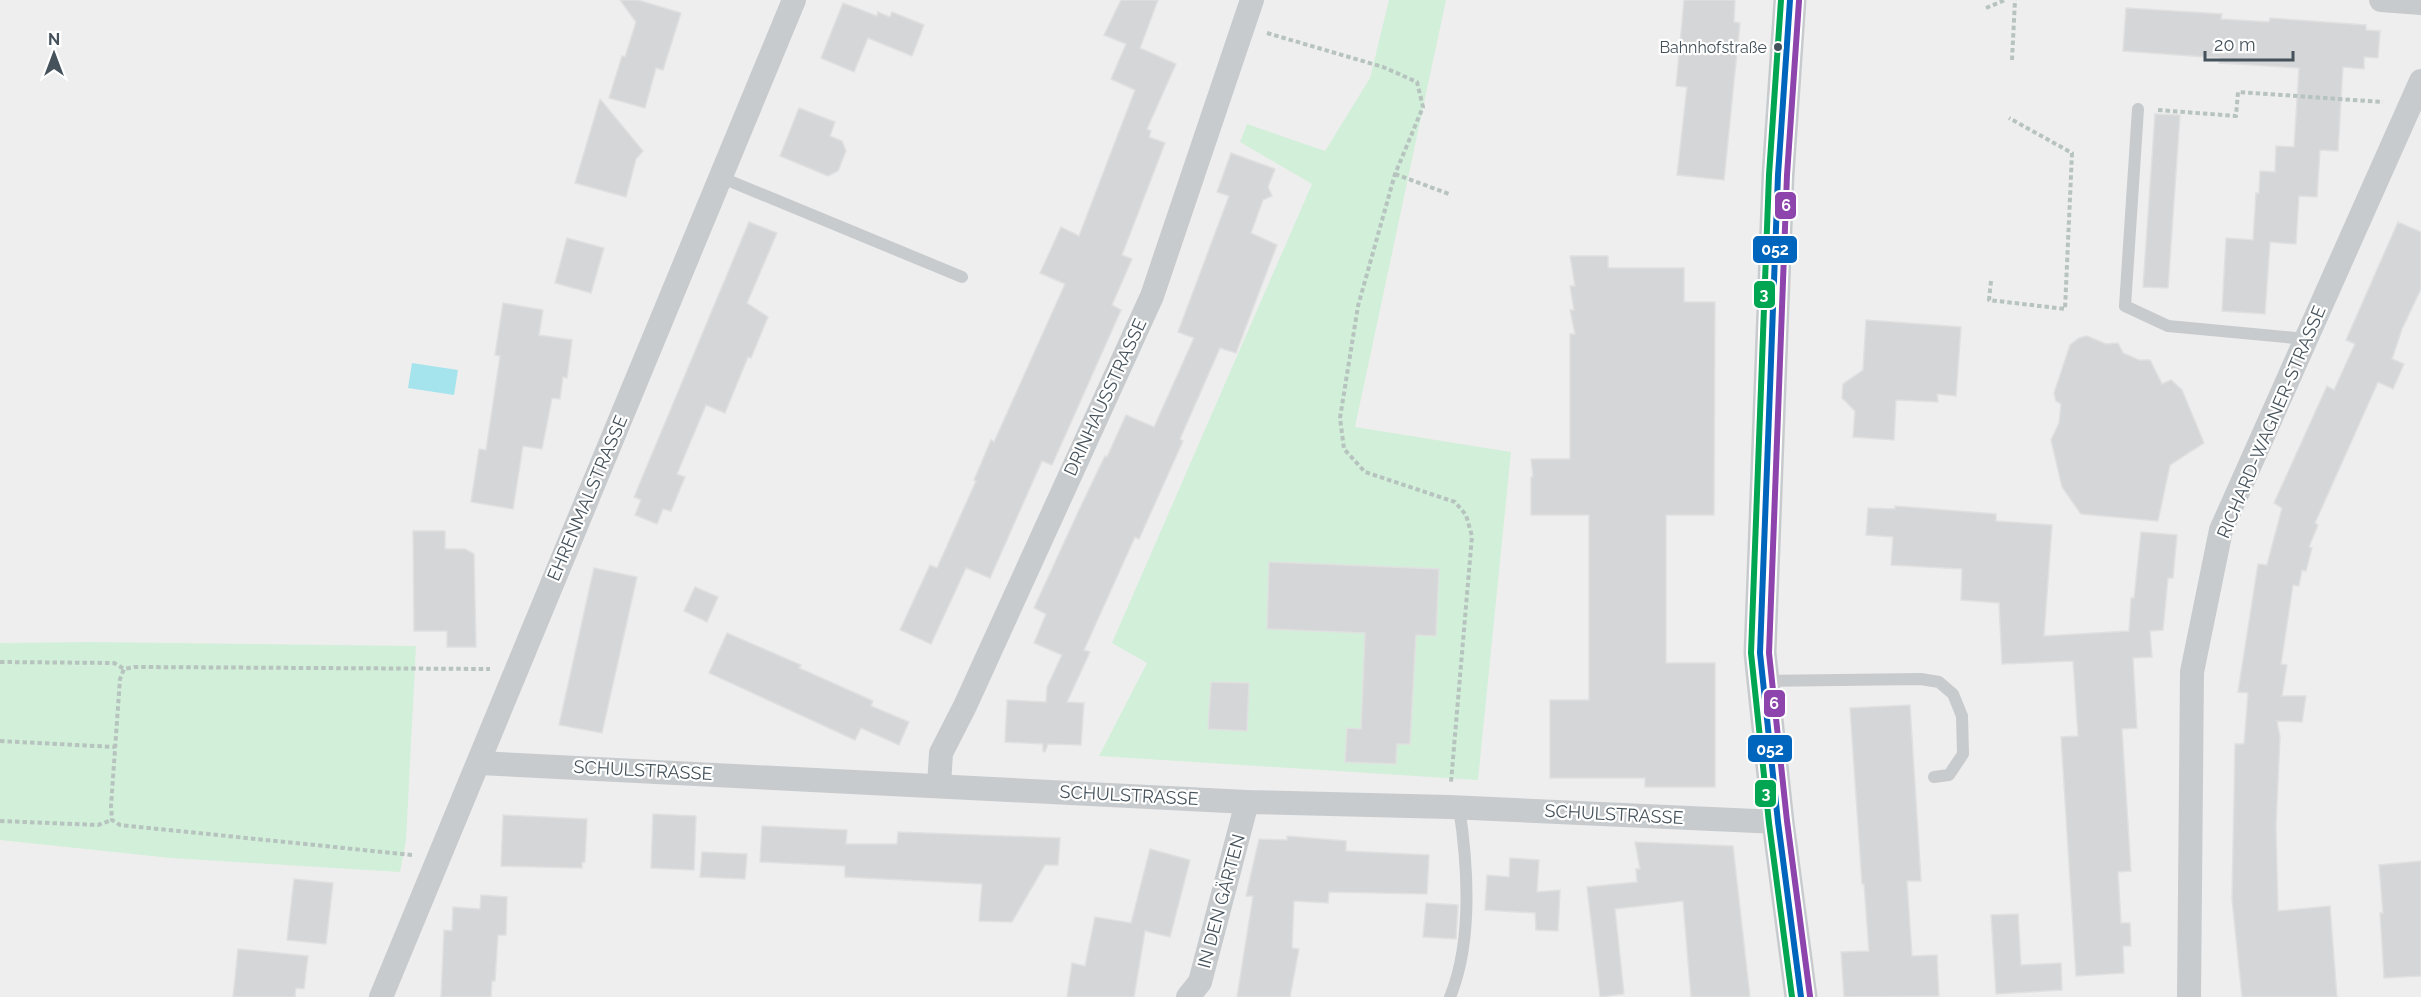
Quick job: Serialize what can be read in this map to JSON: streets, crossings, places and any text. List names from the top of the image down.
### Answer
{
  "streets": {
    "street": [
      "DRINHAUSSTRASSE",
      "RICHARD-WAGNER-STRASSE",
      "EHRENMALSTRASSE",
      "SCHULSTRASSE",
      "IN DEN GÄRTEN"
    ]
  },
  "crossings": [
    ["DRINHAUSSTRASSE", "SCHULSTRASSE"],
    ["EHRENMALSTRASSE", "SCHULSTRASSE"],
    ["SCHULSTRASSE", "IN DEN GÄRTEN"]
  ],
  "places": ["Bahnhofstraße"],
  "lines": ["transit line 052", "transit line 3", "transit line 6"],
  "scale_bar": "20 m",
  "north": "top"
}
